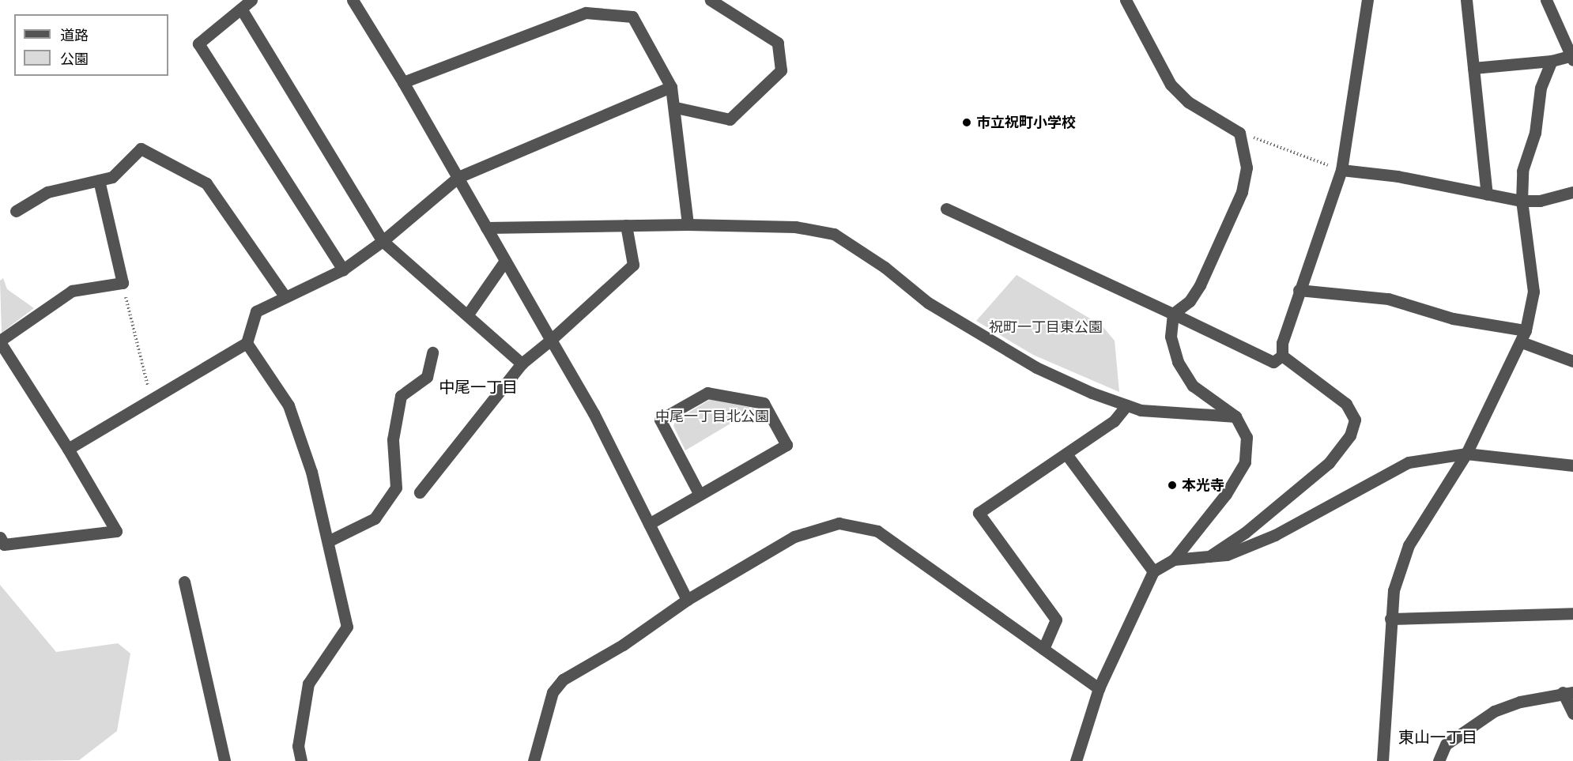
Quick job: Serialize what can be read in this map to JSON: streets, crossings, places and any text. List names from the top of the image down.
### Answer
{
  "districts": ["中尾一丁目", "東山一丁目"],
  "parks": ["祝町一丁目東公園", "中尾一丁目北公園"],
  "places": ["市立祝町小学校", "本光寺"],
  "legend": ["道路", "公園"]
}
